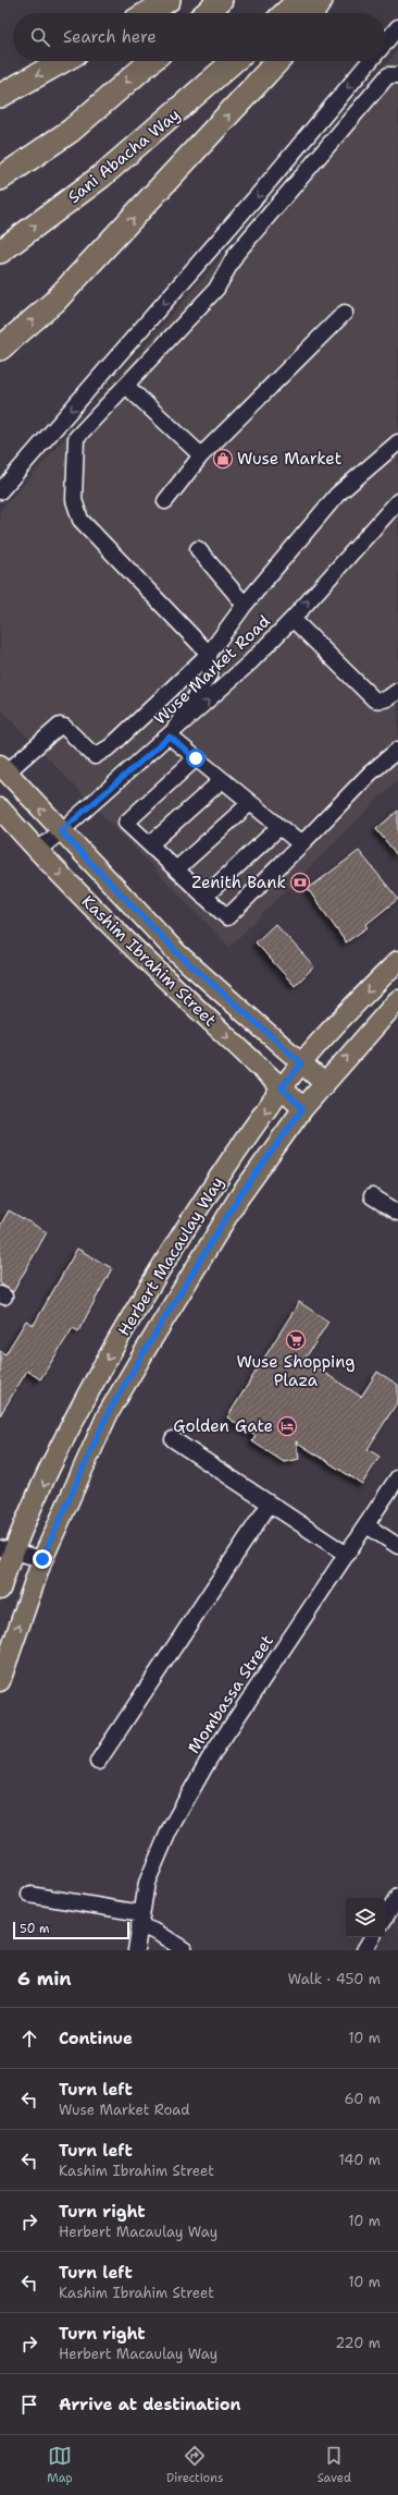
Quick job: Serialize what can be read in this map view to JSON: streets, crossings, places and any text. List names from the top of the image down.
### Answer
{
  "streets": {
    "highway": ["Sani Abacha Way"],
    "main road": ["Kashim Ibrahim Street", "Herbert Macaulay Way"],
    "street": ["Wuse Market Road", "Mombassa Street"]
  },
  "crossings": [
    ["Wuse Market Road", "Kashim Ibrahim Street"],
    ["Kashim Ibrahim Street", "Herbert Macaulay Way"]
  ],
  "places": {
    "shop": ["Wuse Market"],
    "bank": ["Zenith Bank"],
    "supermarket": ["Wuse Shopping Plaza"],
    "hotel": ["Golden Gate"]
  },
  "scale_bar": "50 m",
  "page": {
    "search": "Search here",
    "scale": "50 m",
    "heading": ["6 min", "Walk · 450 m"],
    "list": [
      ["Continue", "10 m"],
      ["Turn left", "Wuse Market Road", "60 m"],
      ["Turn left", "Kashim Ibrahim Street", "140 m"],
      ["Turn right", "Herbert Macaulay Way", "10 m"],
      ["Turn left", "Kashim Ibrahim Street", "10 m"],
      ["Turn right", "Herbert Macaulay Way", "220 m"],
      "Arrive at destination"
    ],
    "nav": ["Map", "Directions", "Saved"]
  }
}
